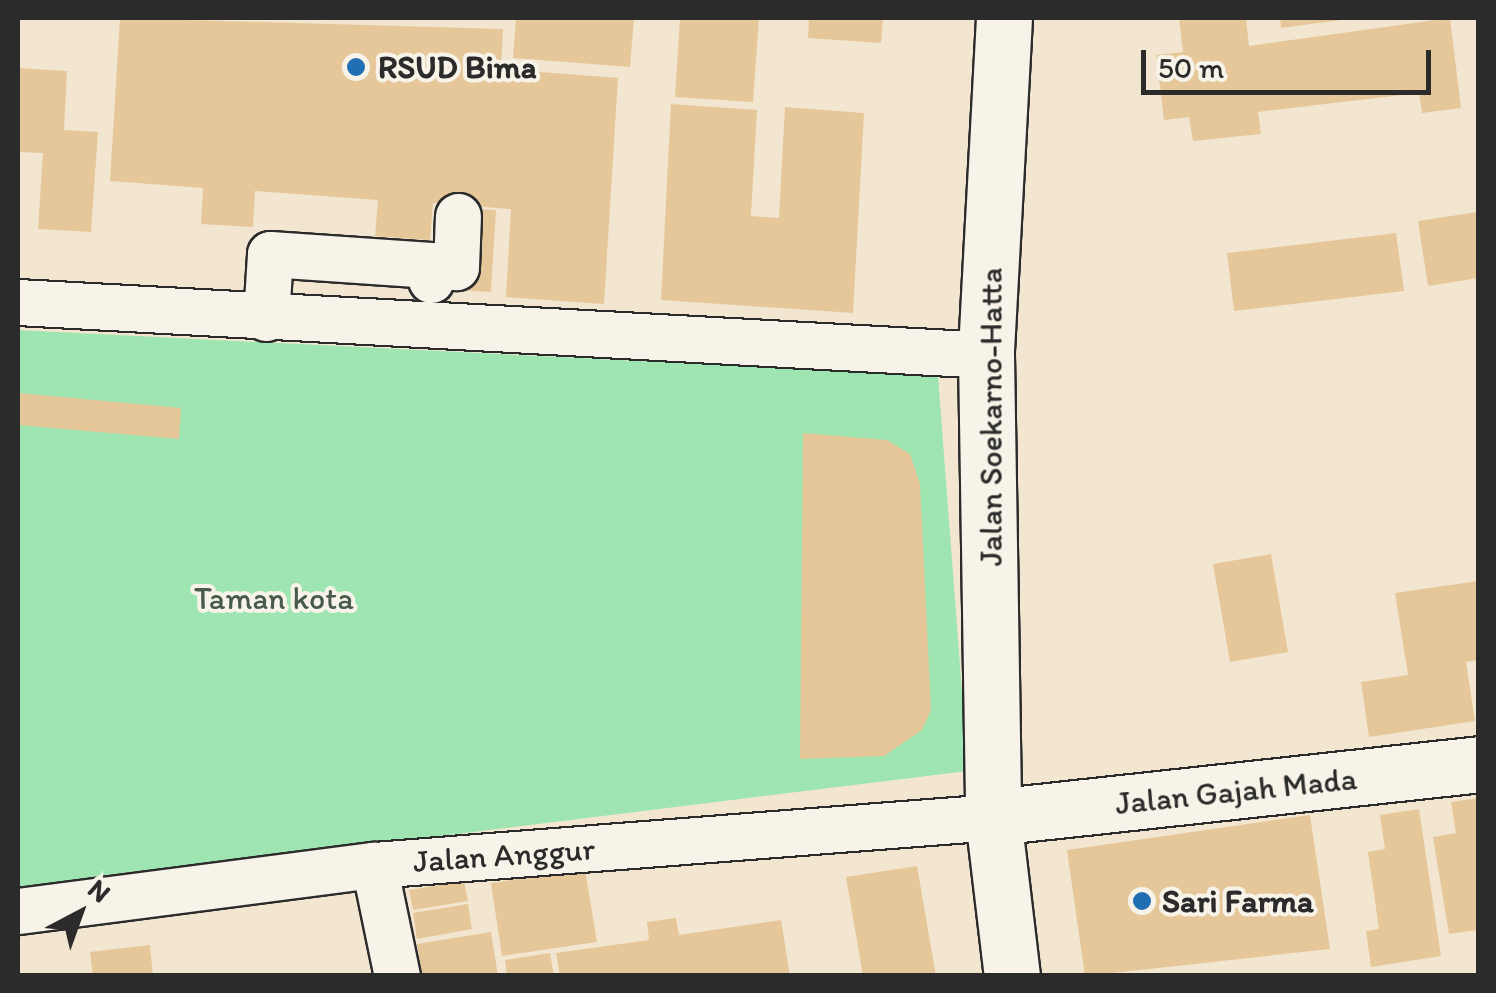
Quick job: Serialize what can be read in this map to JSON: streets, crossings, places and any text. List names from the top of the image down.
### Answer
{
  "streets": {
    "main road": ["Jalan Soekarno-Hatta", "Jalan Gajah Mada"],
    "street": ["Jalan Anggur"]
  },
  "crossings": [
    ["Jalan Soekarno-Hatta", "Jalan Gajah Mada"],
    ["Jalan Soekarno-Hatta", "Jalan Anggur"],
    ["Jalan Gajah Mada", "Jalan Anggur"]
  ],
  "parks": ["Taman kota"],
  "places": ["RSUD Bima", "Sari Farma"],
  "scale_bar": "50 m",
  "north": "top right"
}
